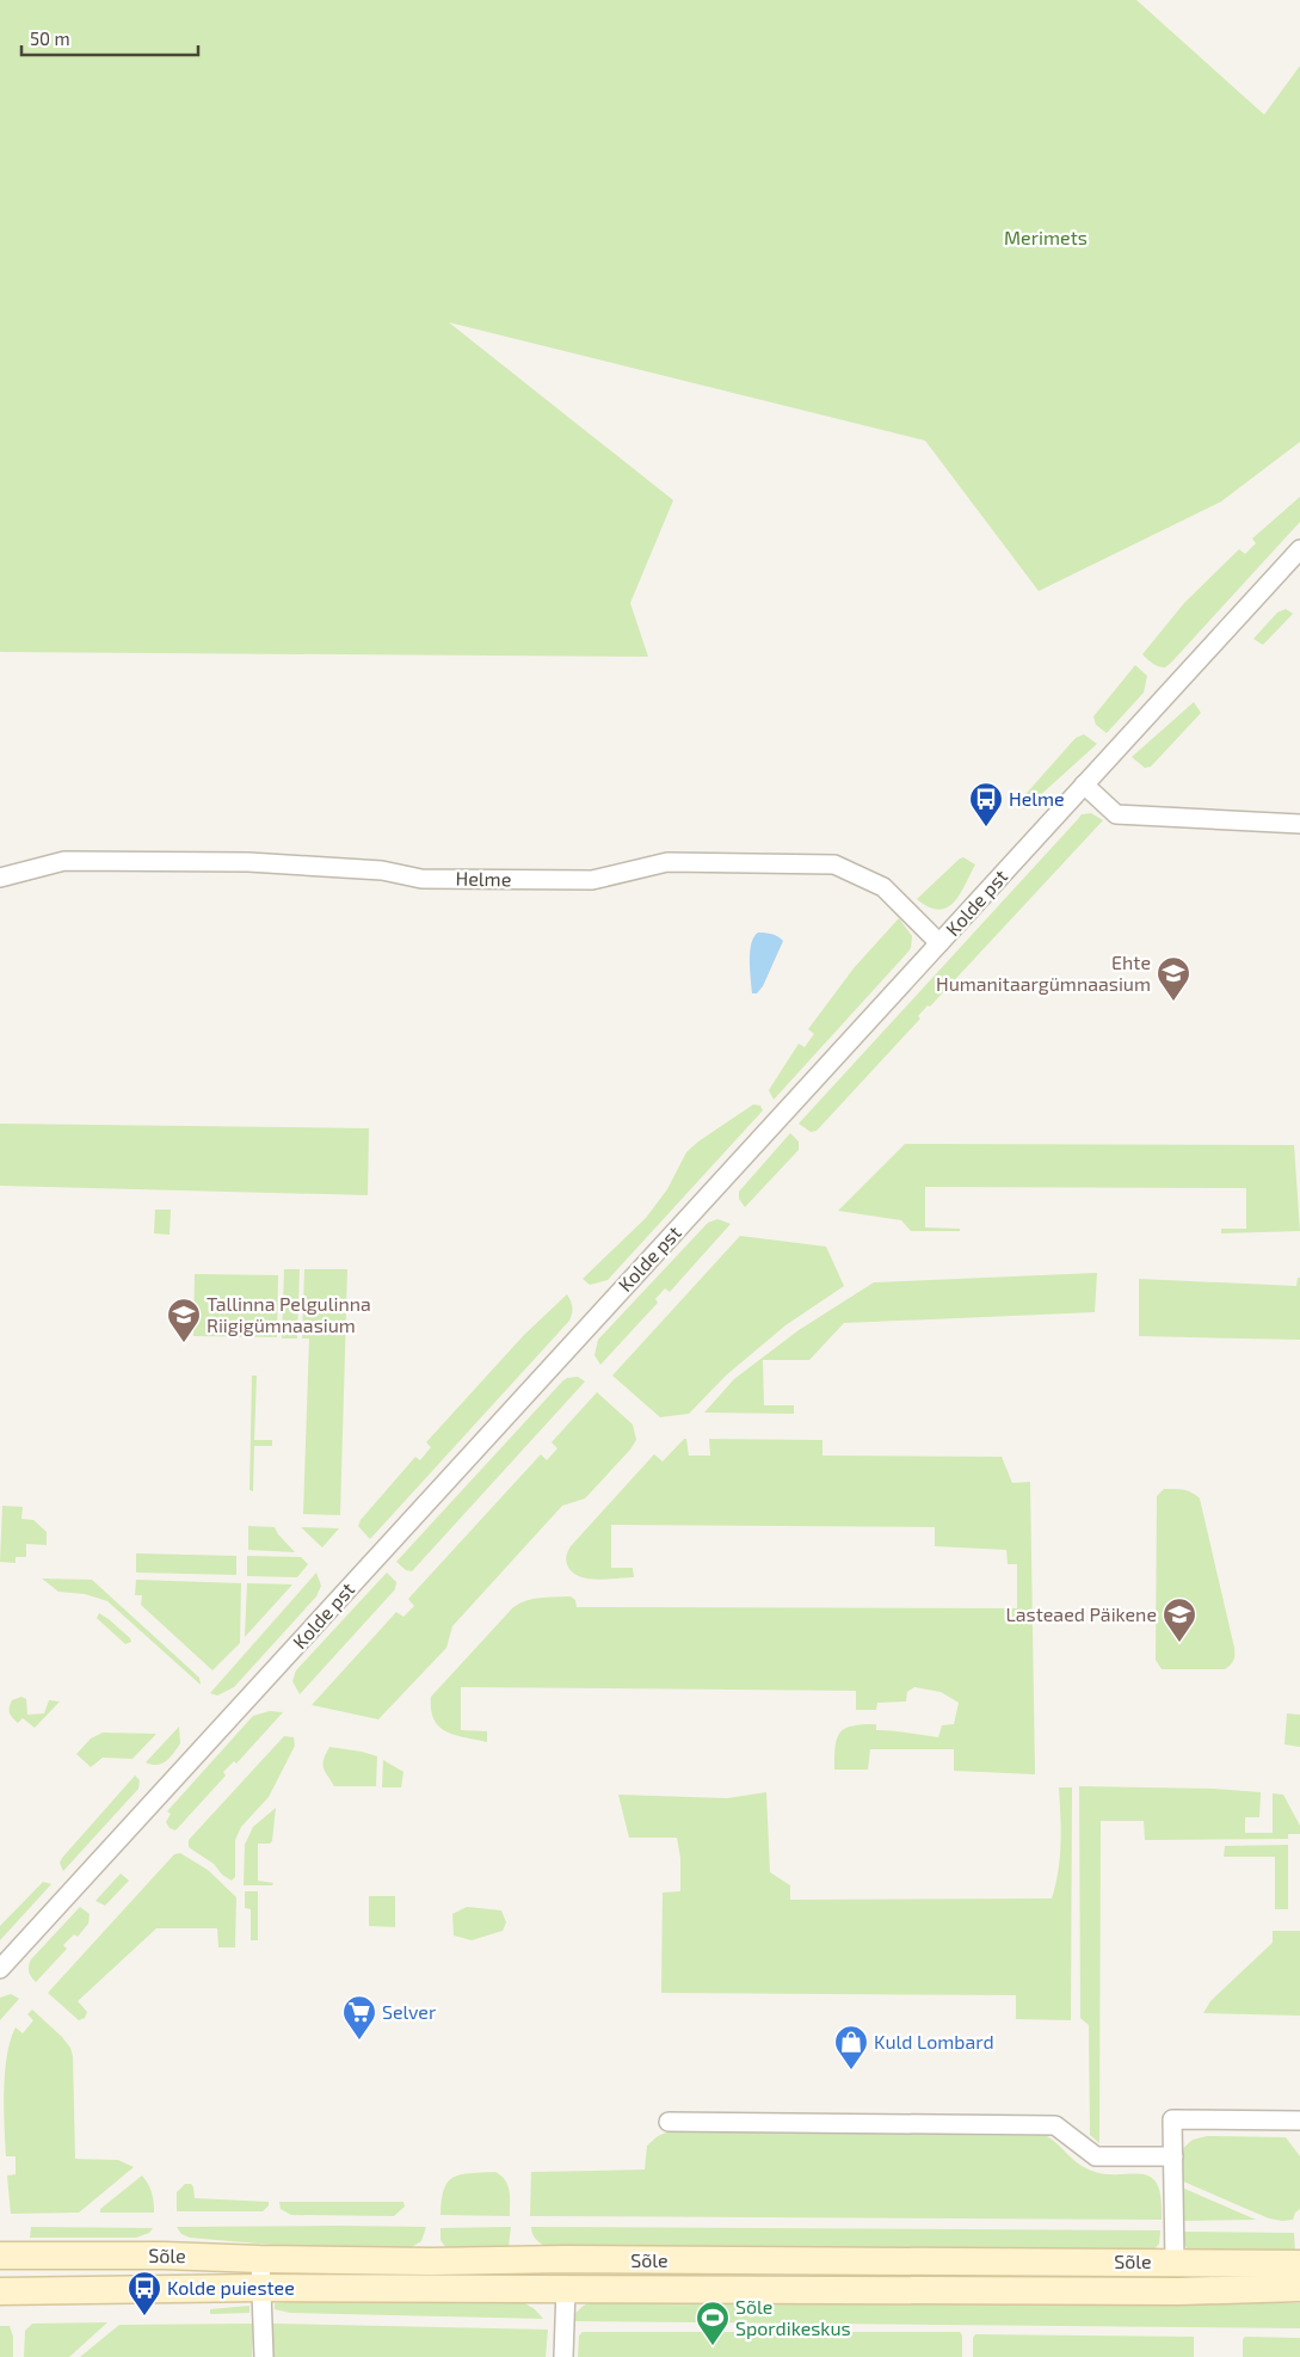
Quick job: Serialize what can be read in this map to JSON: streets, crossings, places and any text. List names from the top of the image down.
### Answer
{
  "streets": {
    "main road": ["Sõle"],
    "street": ["Helme", "Kolde pst"]
  },
  "crossings": [
    ["Helme", "Kolde pst"]
  ],
  "parks": ["Merimets"],
  "places": {
    "bus stop": ["Helme", "Kolde puiestee"],
    "school or university": ["Ehte Humanitaargümnaasium", "Tallinna Pelgulinna Riigigümnaasium", "Lasteaed Päikene"],
    "supermarket": ["Selver"],
    "shop": ["Kuld Lombard"],
    "sports": ["Sõle Spordikeskus"]
  },
  "scale_bar": "50 m"
}
